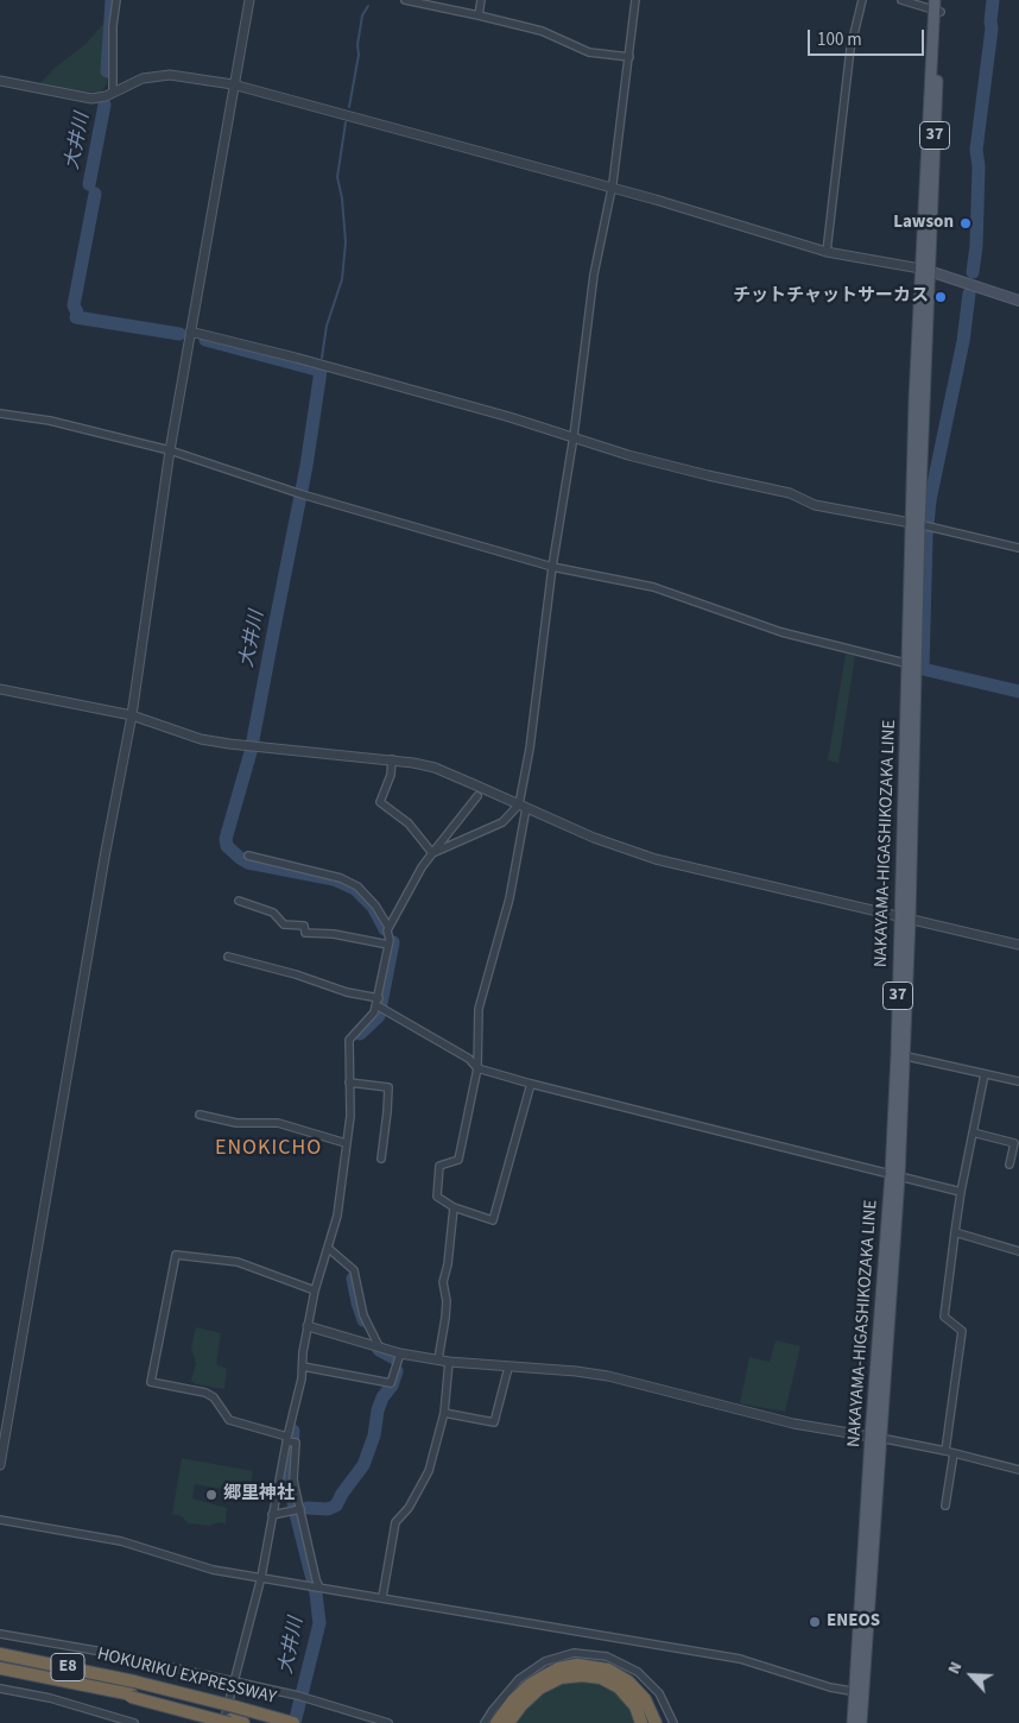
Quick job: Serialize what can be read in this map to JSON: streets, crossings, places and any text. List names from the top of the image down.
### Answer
{
  "streets": {
    "highway": ["E8", "HOKURIKU EXPRESSWAY"],
    "main road": ["37", "NAKAYAMA-HIGASHIKOZAKA LINE"]
  },
  "districts": ["ENOKICHO"],
  "water": ["大井川"],
  "places": [
    "Lawson",
    "チットチャットサーカス",
    "郷里神社",
    "ENEOS"
  ],
  "scale_bar": "100 m",
  "north": "top left"
}
